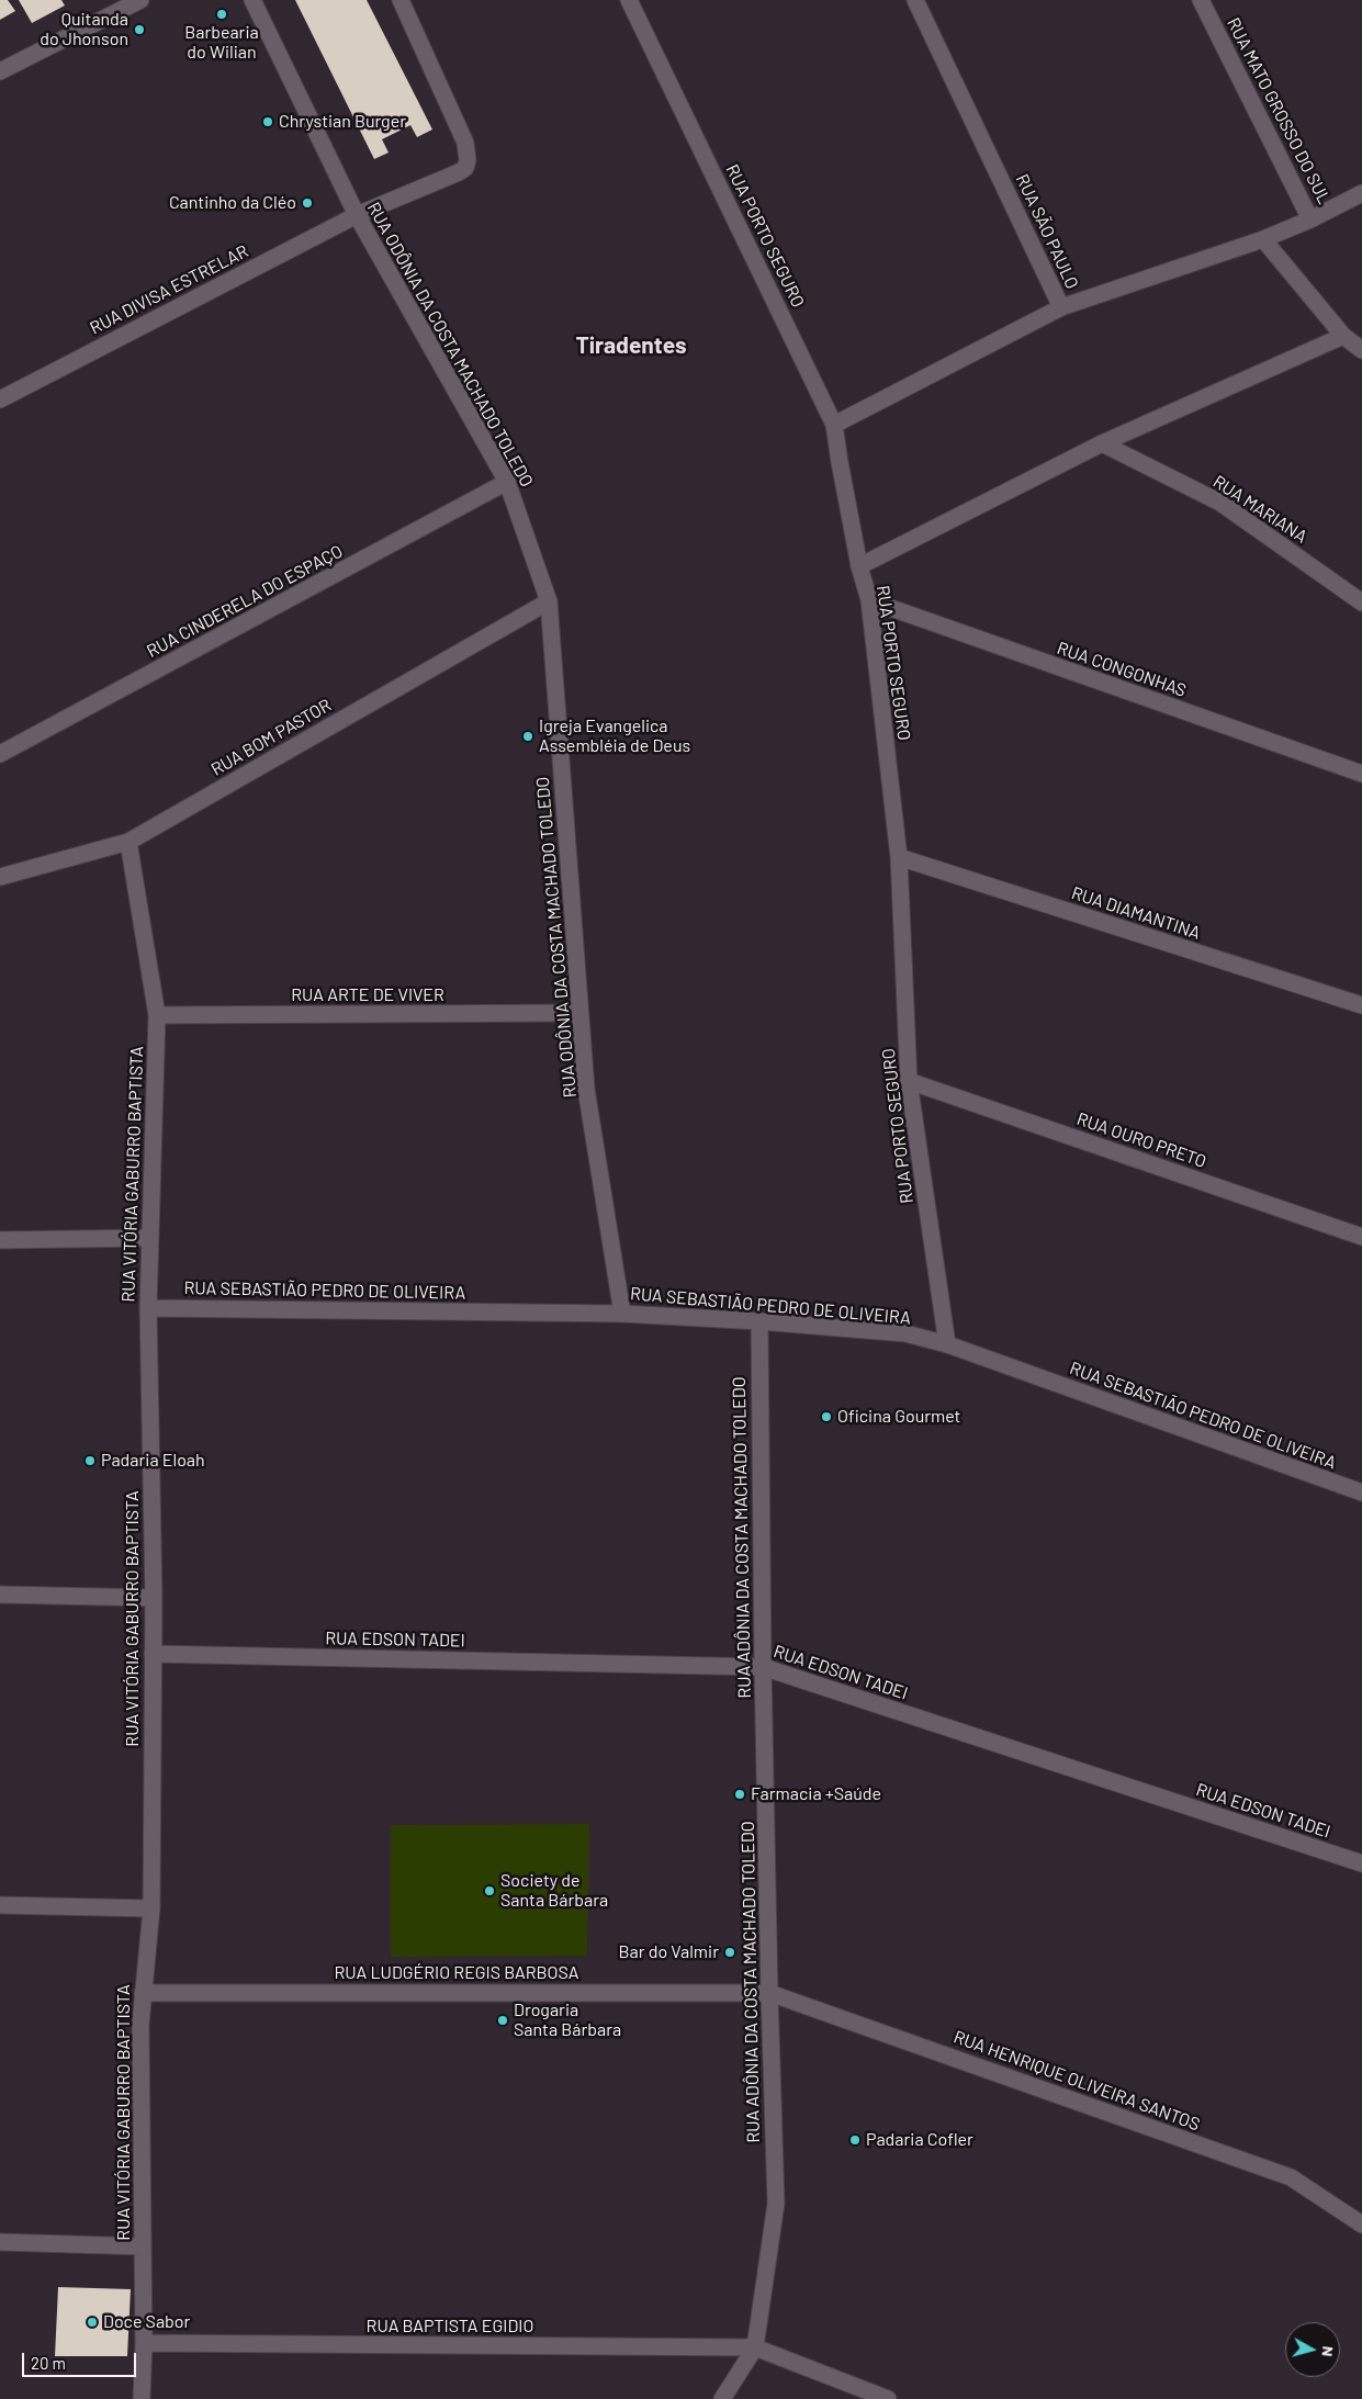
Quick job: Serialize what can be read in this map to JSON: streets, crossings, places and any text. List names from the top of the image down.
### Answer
{
  "streets": {
    "street": [
      "RUA MATO GROSSO DO SUL",
      "RUA SÃO PAULO",
      "RUA PORTO SEGURO",
      "RUA DIVISA ESTRELAR",
      "RUA ODÔNIA DA COSTA MACHADO TOLEDO",
      "RUA MARIANA",
      "RUA CINDERELA DO ESPAÇO",
      "RUA CONGONHAS",
      "RUA BOM PASTOR",
      "RUA DIAMANTINA",
      "RUA ARTE DE VIVER",
      "RUA OURO PRETO",
      "RUA VITÓRIA GABURRO BAPTISTA",
      "RUA SEBASTIÃO PEDRO DE OLIVEIRA",
      "RUA ADÔNIA DA COSTA MACHADO TOLEDO",
      "RUA EDSON TADEI",
      "RUA LUDGÉRIO REGIS BARBOSA",
      "RUA HENRIQUE OLIVEIRA SANTOS",
      "RUA BAPTISTA EGIDIO"
    ]
  },
  "crossings": [
    ["RUA SÃO PAULO", "RUA PORTO SEGURO"],
    ["RUA PORTO SEGURO", "RUA CONGONHAS"],
    ["RUA PORTO SEGURO", "RUA DIAMANTINA"],
    ["RUA PORTO SEGURO", "RUA OURO PRETO"],
    ["RUA PORTO SEGURO", "RUA SEBASTIÃO PEDRO DE OLIVEIRA"],
    ["RUA DIVISA ESTRELAR", "RUA ODÔNIA DA COSTA MACHADO TOLEDO"],
    ["RUA ODÔNIA DA COSTA MACHADO TOLEDO", "RUA CINDERELA DO ESPAÇO"],
    ["RUA ODÔNIA DA COSTA MACHADO TOLEDO", "RUA BOM PASTOR"],
    ["RUA ODÔNIA DA COSTA MACHADO TOLEDO", "RUA ARTE DE VIVER"],
    ["RUA ODÔNIA DA COSTA MACHADO TOLEDO", "RUA SEBASTIÃO PEDRO DE OLIVEIRA"],
    ["RUA BOM PASTOR", "RUA VITÓRIA GABURRO BAPTISTA"],
    ["RUA ARTE DE VIVER", "RUA VITÓRIA GABURRO BAPTISTA"],
    ["RUA VITÓRIA GABURRO BAPTISTA", "RUA SEBASTIÃO PEDRO DE OLIVEIRA"],
    ["RUA VITÓRIA GABURRO BAPTISTA", "RUA EDSON TADEI"],
    ["RUA VITÓRIA GABURRO BAPTISTA", "RUA LUDGÉRIO REGIS BARBOSA"],
    ["RUA VITÓRIA GABURRO BAPTISTA", "RUA BAPTISTA EGIDIO"],
    ["RUA SEBASTIÃO PEDRO DE OLIVEIRA", "RUA ADÔNIA DA COSTA MACHADO TOLEDO"],
    ["RUA ADÔNIA DA COSTA MACHADO TOLEDO", "RUA EDSON TADEI"],
    ["RUA ADÔNIA DA COSTA MACHADO TOLEDO", "RUA LUDGÉRIO REGIS BARBOSA"],
    ["RUA ADÔNIA DA COSTA MACHADO TOLEDO", "RUA HENRIQUE OLIVEIRA SANTOS"],
    ["RUA ADÔNIA DA COSTA MACHADO TOLEDO", "RUA BAPTISTA EGIDIO"],
    ["RUA LUDGÉRIO REGIS BARBOSA", "RUA HENRIQUE OLIVEIRA SANTOS"]
  ],
  "districts": ["Tiradentes"],
  "places": [
    "Barbearia do Wilian",
    "Quitanda do Jhonson",
    "Chrystian Burger",
    "Cantinho da Cléo",
    "Igreja Evangelica Assembléia de Deus",
    "Oficina Gourmet",
    "Padaria Eloah",
    "Farmacia +Saúde",
    "Society de Santa Bárbara",
    "Bar do Valmir",
    "Drogaria Santa Bárbara",
    "Padaria Cofler",
    "Doce Sabor"
  ],
  "scale_bar": "20 m",
  "north": "right"
}
